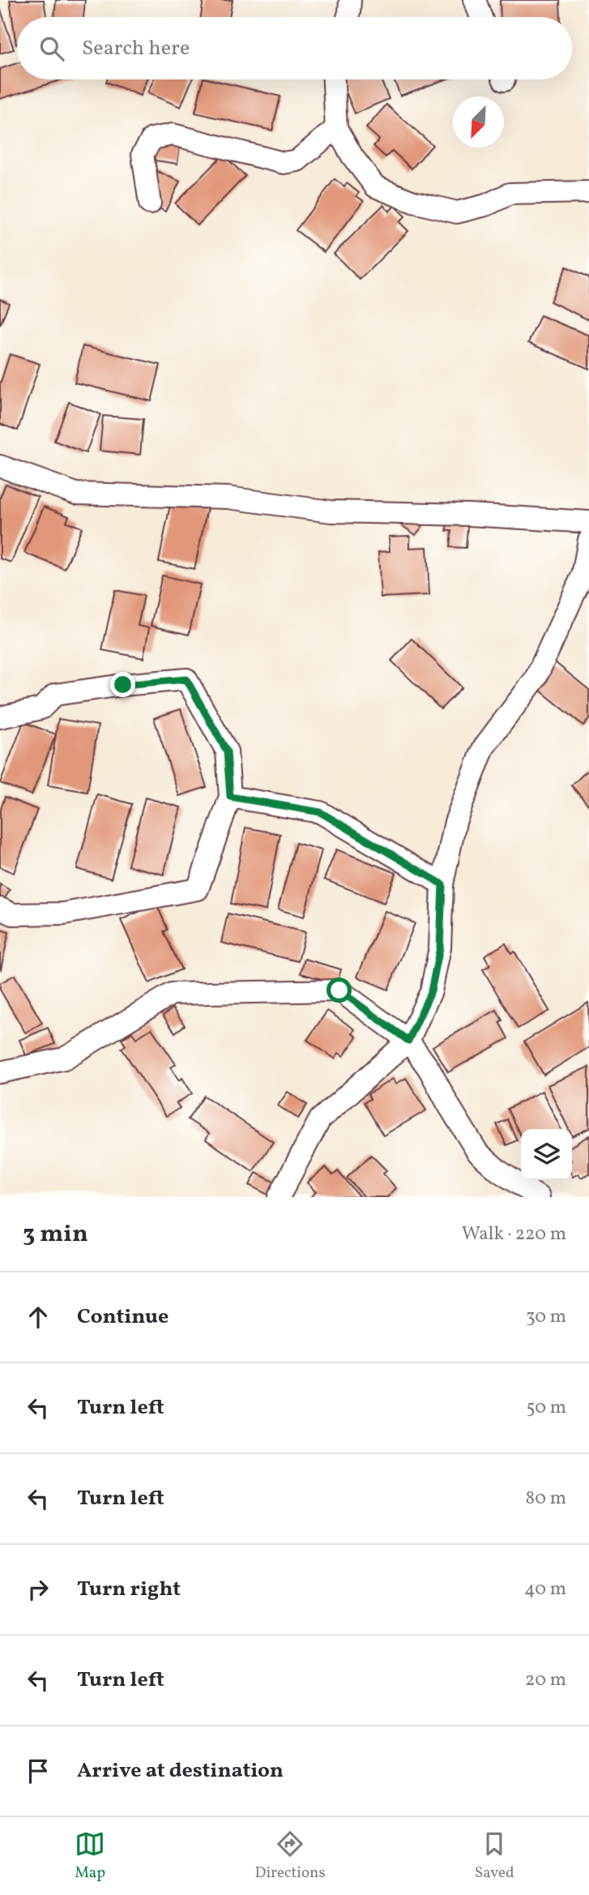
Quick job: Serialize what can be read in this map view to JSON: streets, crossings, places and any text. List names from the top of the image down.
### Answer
{
  "north": "bottom left",
  "page": {
    "search": "Search here",
    "heading": ["3 min", "Walk · 220 m"],
    "list": [
      ["Continue", "30 m"],
      ["Turn left", "50 m"],
      ["Turn left", "80 m"],
      ["Turn right", "40 m"],
      ["Turn left", "20 m"],
      "Arrive at destination"
    ],
    "nav": ["Map", "Directions", "Saved"]
  }
}
